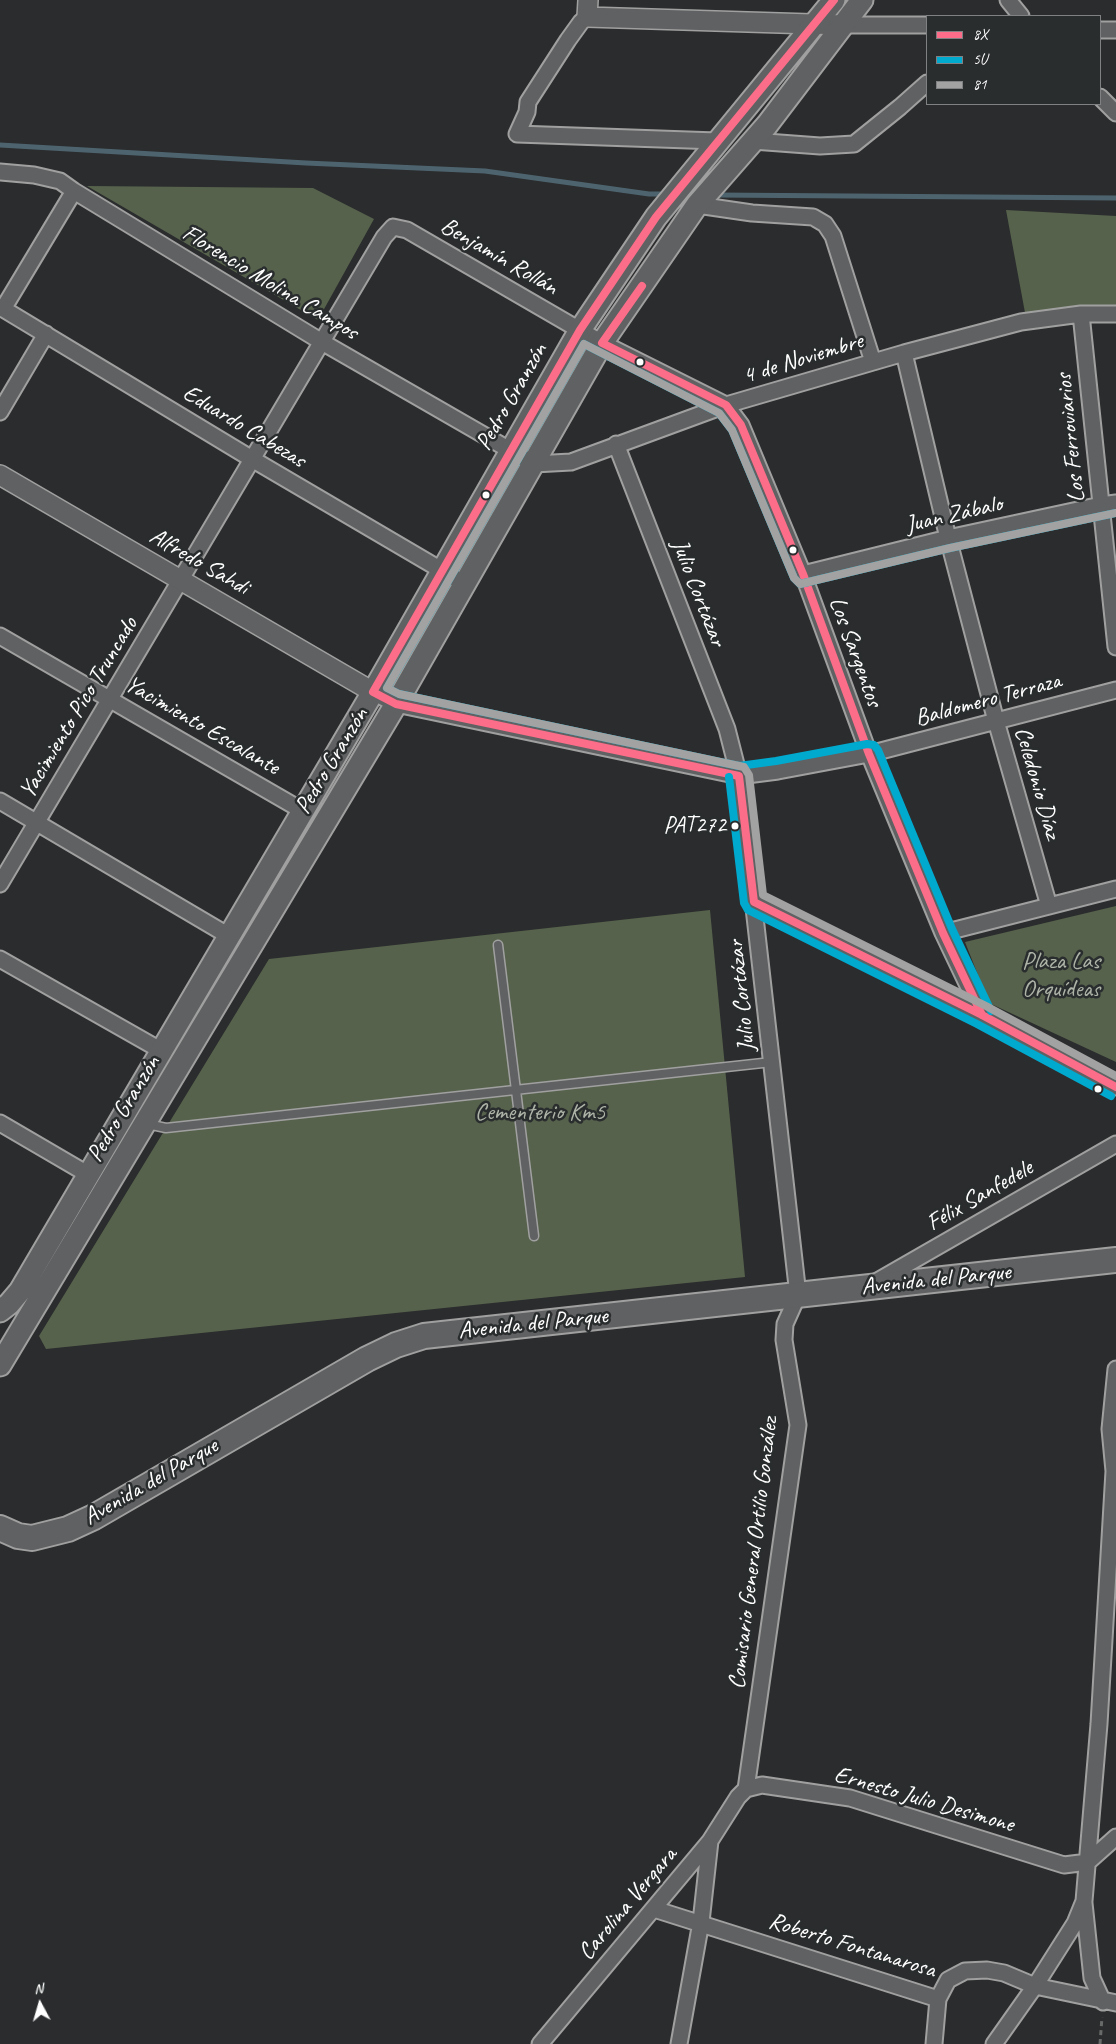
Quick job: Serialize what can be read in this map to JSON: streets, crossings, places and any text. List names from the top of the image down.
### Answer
{
  "streets": {
    "main road": ["Pedro Granzón", "Avenida del Parque"],
    "street": [
      "Benjamín Rollán",
      "Florencio Molina Campos",
      "4 de Noviembre",
      "Eduardo Cabezas",
      "Los Ferroviarios",
      "Juan Zábalo",
      "Alfredo Sahdi",
      "Julio Cortázar",
      "Los Sargentos",
      "Baldomero Terraza",
      "Yacimiento Pico Truncado",
      "Yacimiento Escalante",
      "Celedonio Díaz",
      "Félix Sanfedele",
      "Comisario General Ortilio González",
      "Ernesto Julio Desimone",
      "Carolina Vergara",
      "Roberto Fontanarosa"
    ]
  },
  "crossings": [
    ["Benjamín Rollán", "Pedro Granzón"],
    ["Benjamín Rollán", "Los Sargentos"],
    ["Benjamín Rollán", "Yacimiento Pico Truncado"],
    ["Florencio Molina Campos", "4 de Noviembre"],
    ["Florencio Molina Campos", "Pedro Granzón"],
    ["Florencio Molina Campos", "Yacimiento Pico Truncado"],
    ["4 de Noviembre", "Pedro Granzón"],
    ["4 de Noviembre", "Los Ferroviarios"],
    ["4 de Noviembre", "Julio Cortázar"],
    ["4 de Noviembre", "Los Sargentos"],
    ["4 de Noviembre", "Celedonio Díaz"],
    ["Pedro Granzón", "Eduardo Cabezas"],
    ["Pedro Granzón", "Alfredo Sahdi"],
    ["Pedro Granzón", "Los Sargentos"],
    ["Pedro Granzón", "Baldomero Terraza"],
    ["Pedro Granzón", "Yacimiento Escalante"],
    ["Eduardo Cabezas", "Yacimiento Pico Truncado"],
    ["Los Ferroviarios", "Juan Zábalo"],
    ["Juan Zábalo", "Los Sargentos"],
    ["Juan Zábalo", "Celedonio Díaz"],
    ["Alfredo Sahdi", "Baldomero Terraza"],
    ["Alfredo Sahdi", "Yacimiento Pico Truncado"],
    ["Julio Cortázar", "Baldomero Terraza"],
    ["Julio Cortázar", "Avenida del Parque"],
    ["Julio Cortázar", "Comisario General Ortilio González"],
    ["Los Sargentos", "Baldomero Terraza"],
    ["Baldomero Terraza", "Celedonio Díaz"],
    ["Yacimiento Pico Truncado", "Yacimiento Escalante"],
    ["Félix Sanfedele", "Avenida del Parque"],
    ["Avenida del Parque", "Comisario General Ortilio González"],
    ["Comisario General Ortilio González", "Ernesto Julio Desimone"],
    ["Comisario General Ortilio González", "Carolina Vergara"],
    ["Ernesto Julio Desimone", "Carolina Vergara"],
    ["Carolina Vergara", "Roberto Fontanarosa"]
  ],
  "parks": ["Plaza Las Orquídeas", "Cementerio Km5"],
  "places": ["PAT272"],
  "lines": ["transit line 8X", "transit line 5U", "transit line 81"],
  "legend": ["8X", "5U", "81"],
  "north": "top"
}
